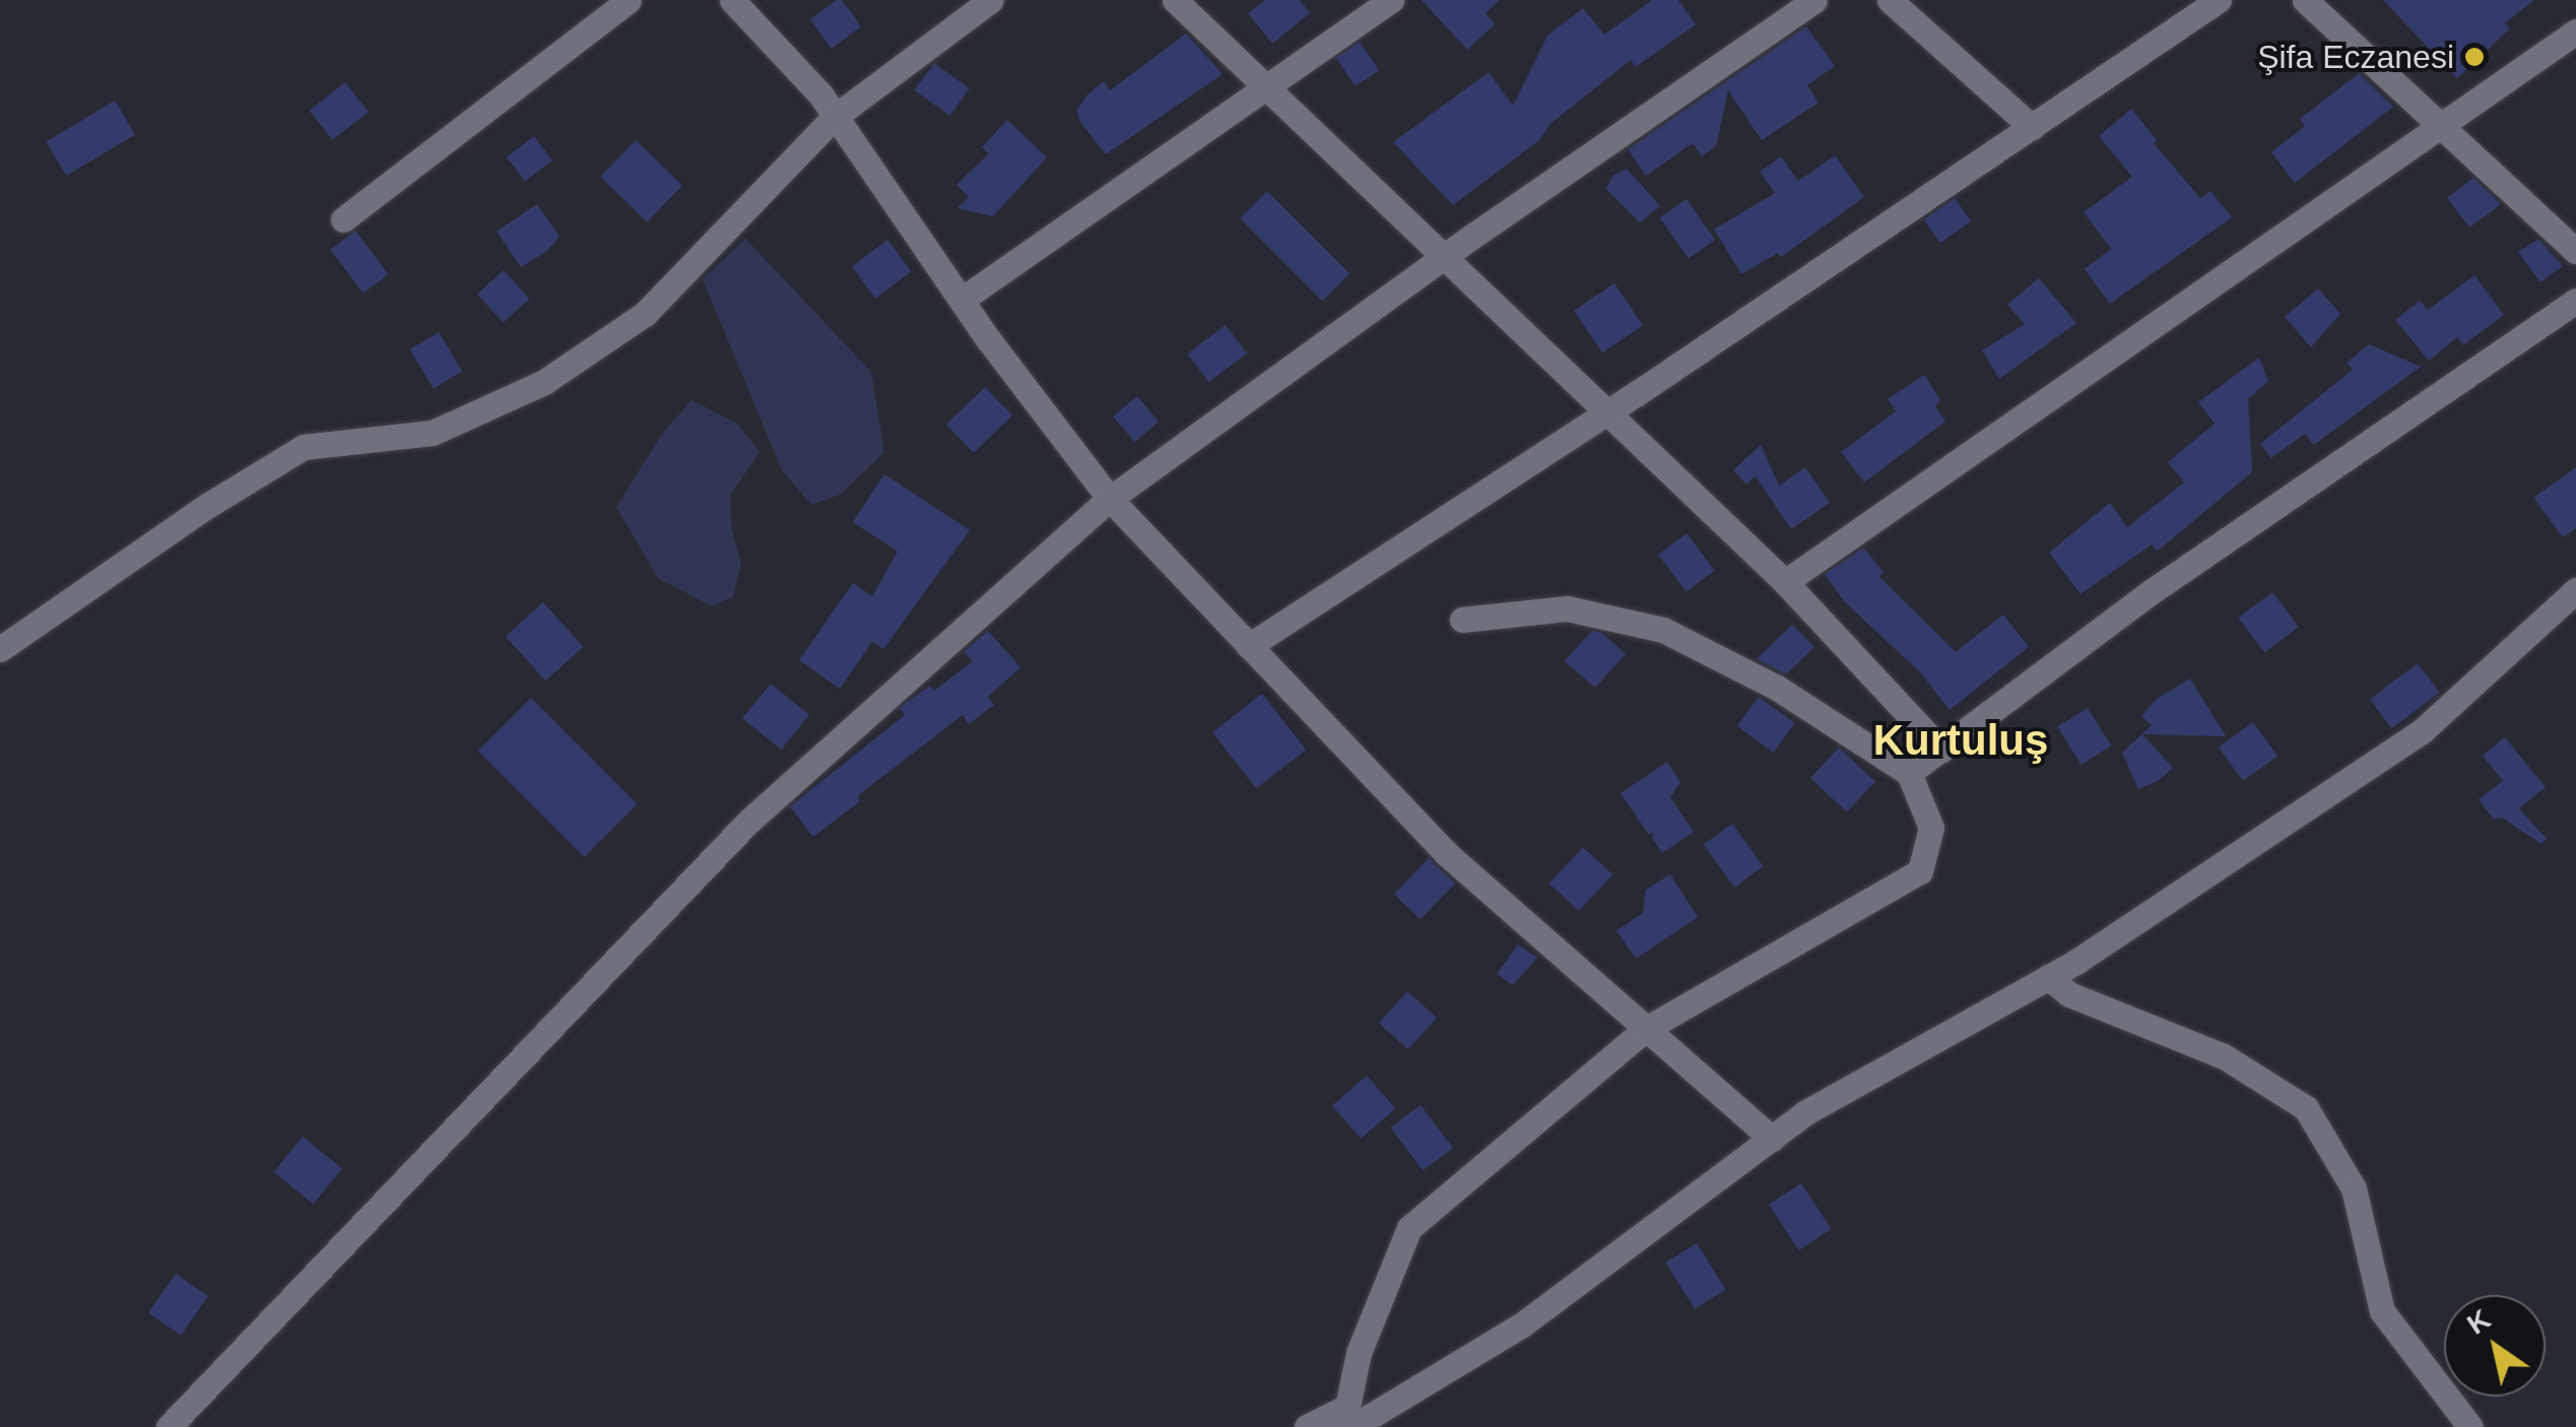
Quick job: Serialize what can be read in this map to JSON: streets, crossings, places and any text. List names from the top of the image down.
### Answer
{
  "districts": ["Kurtuluş"],
  "places": ["Şifa Eczanesi"],
  "north": "top left"
}
